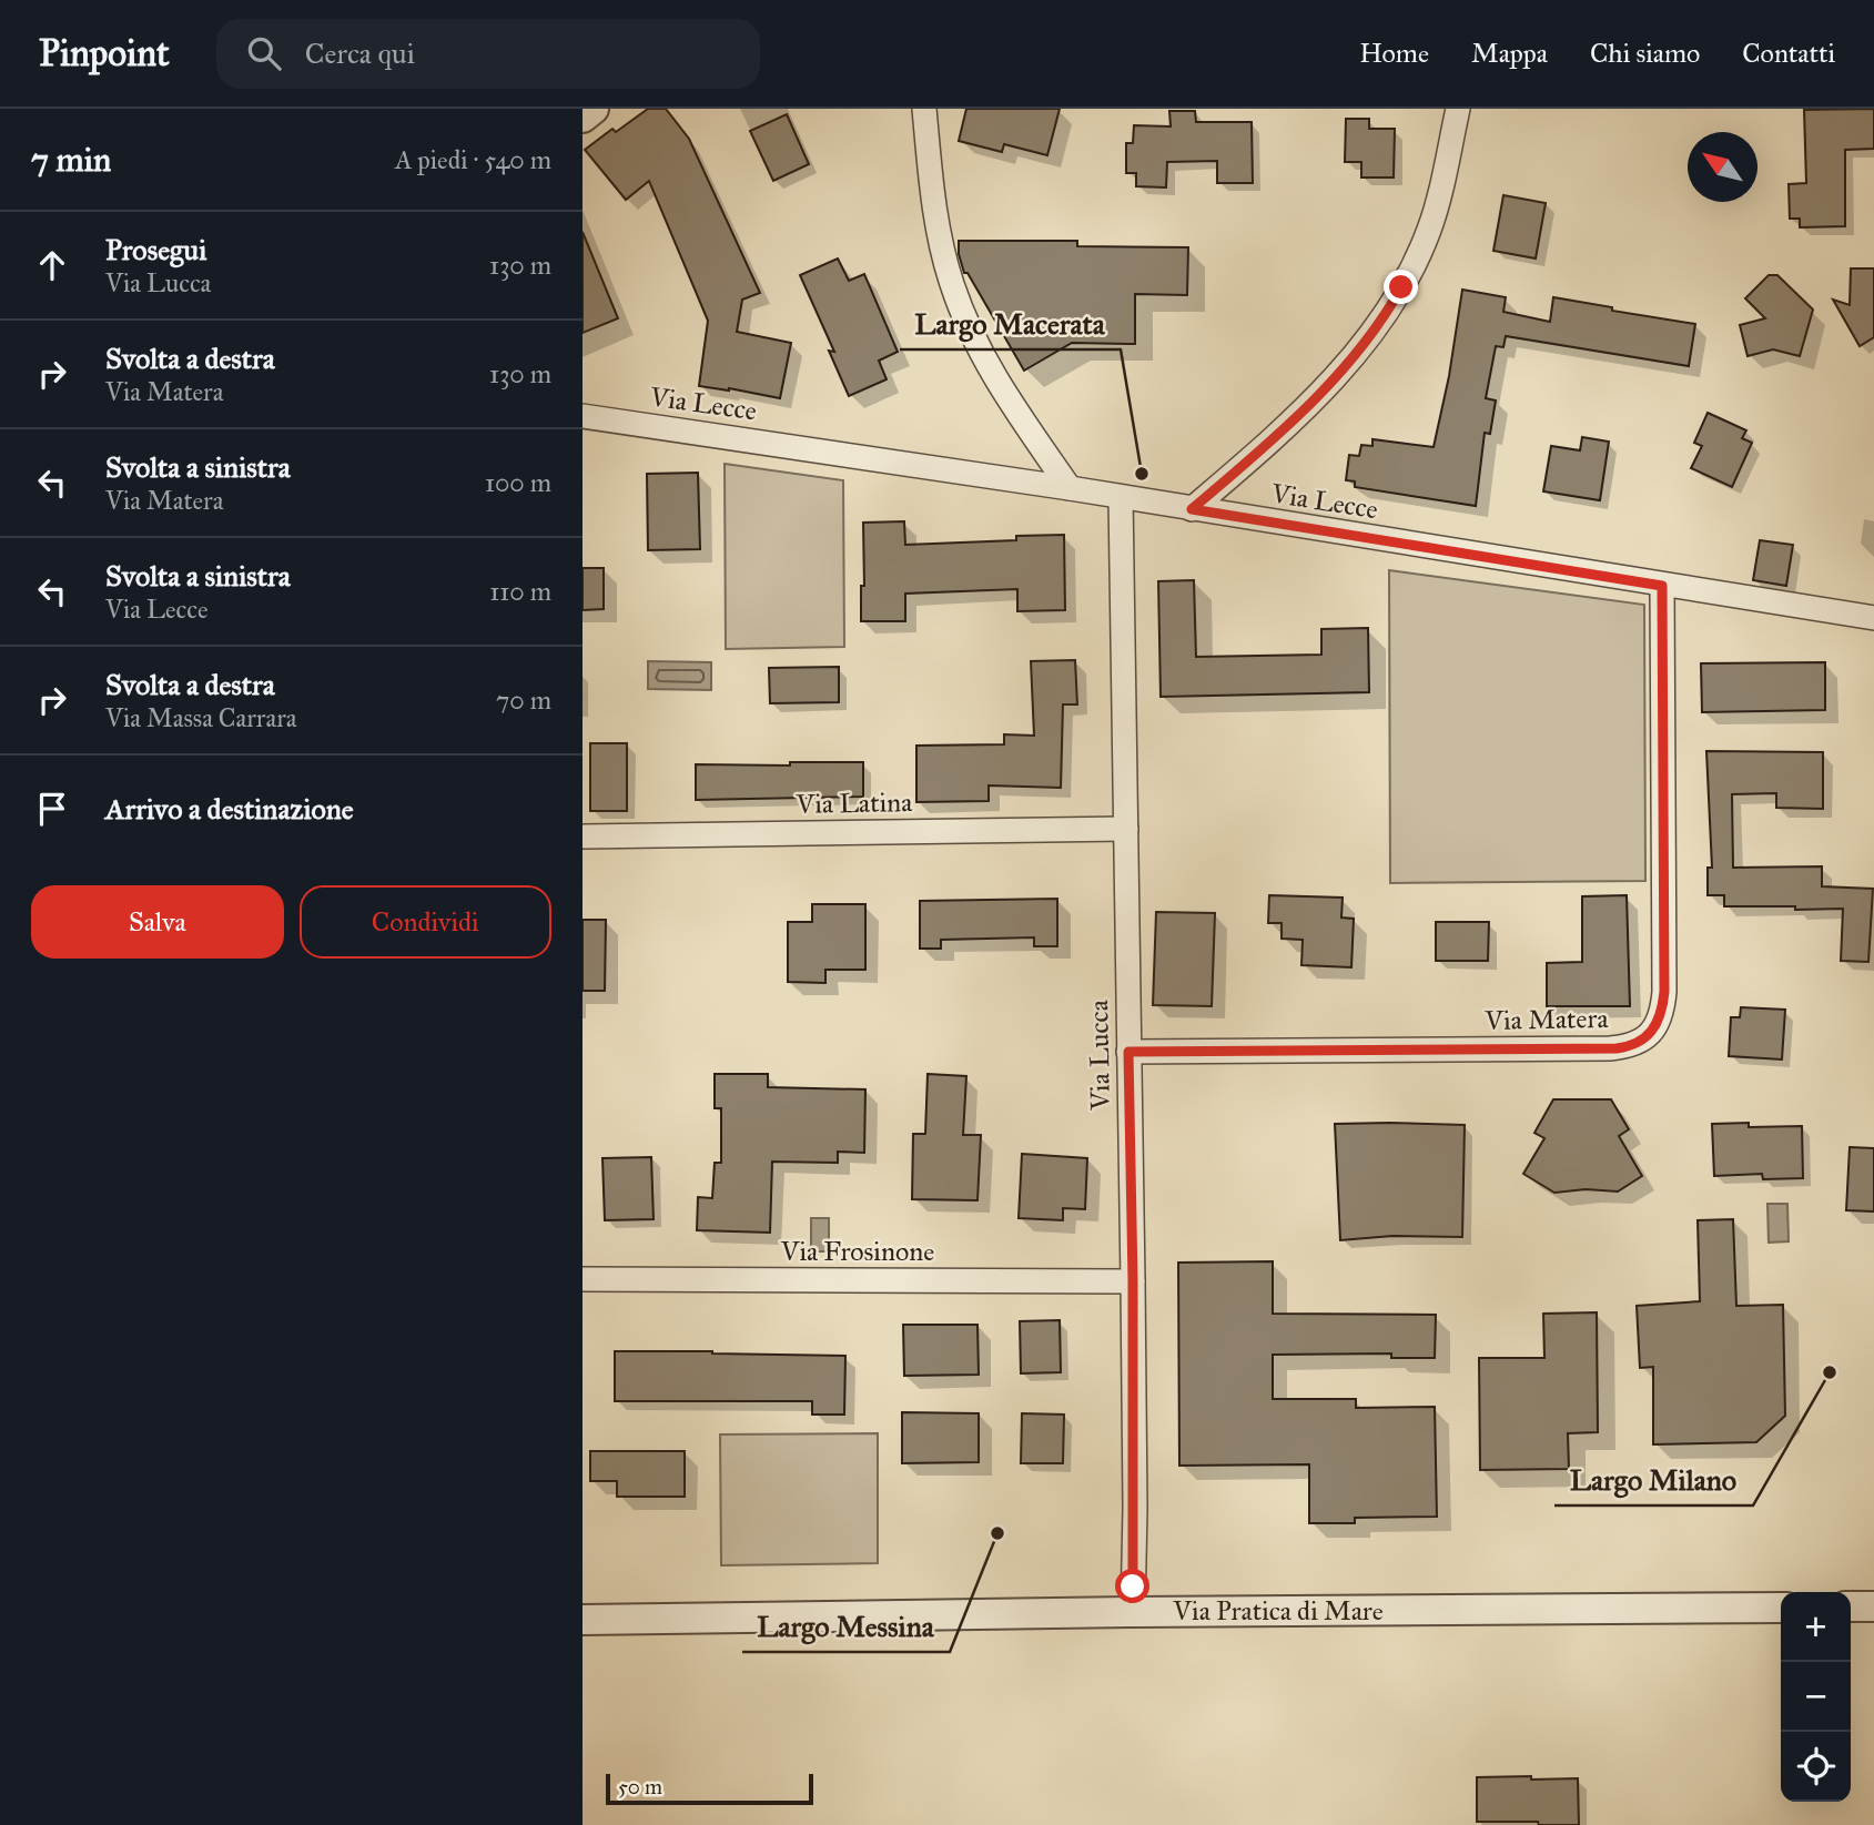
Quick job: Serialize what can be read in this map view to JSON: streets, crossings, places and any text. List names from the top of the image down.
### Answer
{
  "streets": {
    "street": [
      "Via Lecce",
      "Via Latina",
      "Via Matera",
      "Via Lucca",
      "Via Frosinone",
      "Via Pratica di Mare"
    ]
  },
  "crossings": [
    ["Via Lecce", "Via Matera"],
    ["Via Lecce", "Via Lucca"],
    ["Via Latina", "Via Lucca"],
    ["Via Matera", "Via Lucca"],
    ["Via Lucca", "Via Frosinone"],
    ["Via Lucca", "Via Pratica di Mare"]
  ],
  "places": ["Largo Macerata", "Largo Milano", "Largo Messina"],
  "scale_bar": "50 m",
  "north": "top left",
  "page": {
    "header": "Pinpoint",
    "search": "Cerca qui",
    "nav": [
      "Home",
      "Mappa",
      "Chi siamo",
      "Contatti"
    ],
    "heading": ["7 min", "A piedi · 540 m"],
    "list": [
      ["Prosegui", "Via Lucca", "130 m"],
      ["Svolta a destra", "Via Matera", "130 m"],
      ["Svolta a sinistra", "Via Matera", "100 m"],
      ["Svolta a sinistra", "Via Lecce", "110 m"],
      ["Svolta a destra", "Via Massa Carrara", "70 m"],
      "Arrivo a destinazione"
    ],
    "buttons": ["Salva", "Condividi"],
    "map_buttons": ["+", "−"],
    "scale": "50 m"
  }
}
